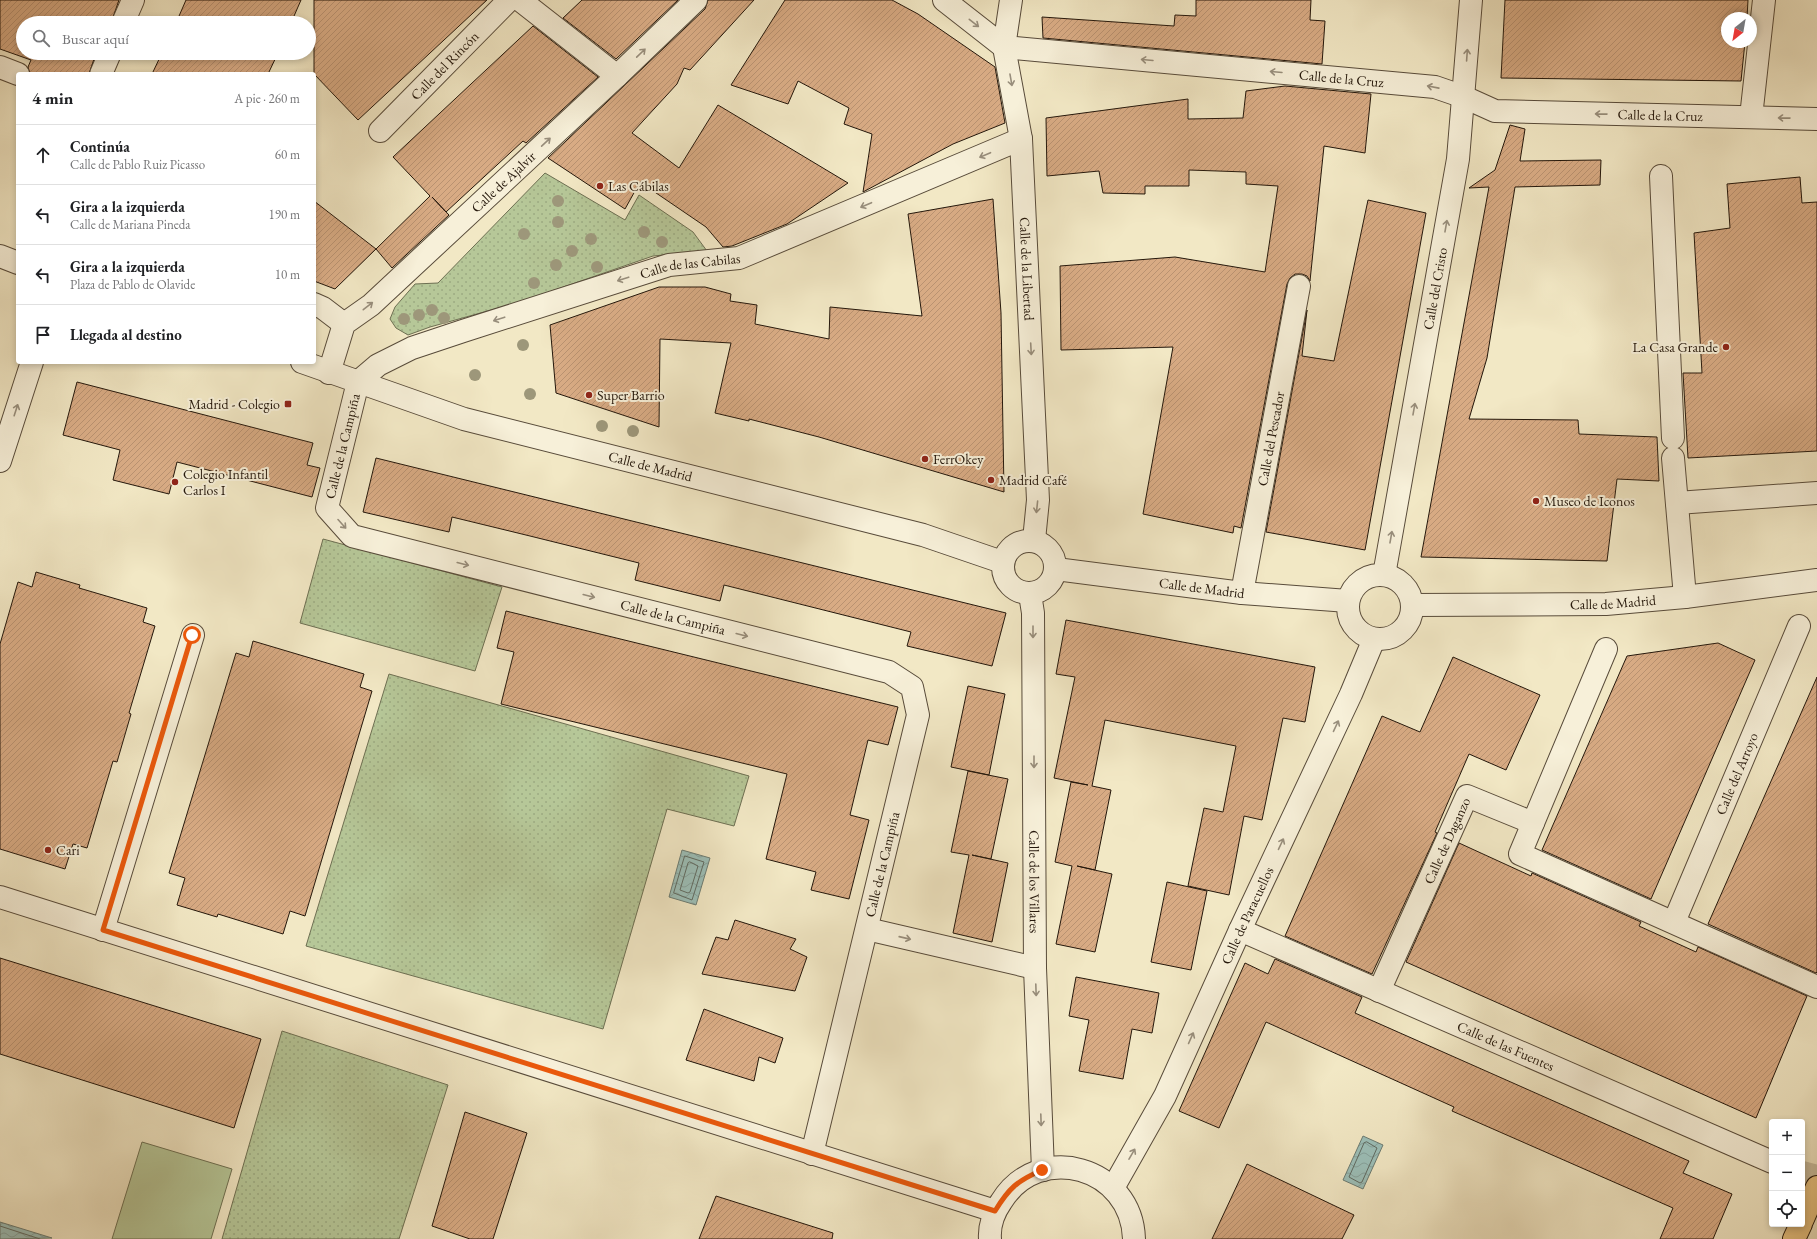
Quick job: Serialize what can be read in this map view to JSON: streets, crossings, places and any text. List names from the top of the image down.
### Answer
{
  "streets": {
    "street": [
      "Calle del Rincón",
      "Calle de la Cruz",
      "Calle de Ajalvir",
      "Calle de las Cabilas",
      "Calle de la Libertad",
      "Calle del Cristo",
      "Calle del Pescador",
      "Calle de la Campiña",
      "Calle de Madrid",
      "Calle del Arroyo",
      "Calle de Daganzo",
      "Calle de los Villares",
      "Calle de Paracuellos",
      "Calle de las Fuentes"
    ]
  },
  "crossings": [
    ["Calle de la Cruz", "Calle de la Libertad"],
    ["Calle de la Cruz", "Calle del Cristo"],
    ["Calle de las Cabilas", "Calle de la Libertad"],
    ["Calle de las Cabilas", "Calle de la Campiña"],
    ["Calle de las Cabilas", "Calle de Madrid"],
    ["Calle de la Libertad", "Calle de Madrid"],
    ["Calle de la Libertad", "Calle de los Villares"],
    ["Calle del Cristo", "Calle de Madrid"],
    ["Calle del Cristo", "Calle de Paracuellos"],
    ["Calle del Pescador", "Calle de Madrid"],
    ["Calle de la Campiña", "Calle de Madrid"],
    ["Calle de la Campiña", "Calle de los Villares"],
    ["Calle de Madrid", "Calle de los Villares"],
    ["Calle de Madrid", "Calle de Paracuellos"],
    ["Calle de Daganzo", "Calle de las Fuentes"],
    ["Calle de Paracuellos", "Calle de las Fuentes"]
  ],
  "one_way": [
    "Calle de la Cruz",
    "Calle de Ajalvir",
    "Calle de las Cabilas",
    "Calle de la Libertad",
    "Calle del Cristo",
    "Calle de los Villares",
    "Calle de Paracuellos"
  ],
  "places": {
    "other": [
      "Las Cábilas",
      "La Casa Grande",
      "Super Barrio",
      "FerrOkey",
      "Madrid Café",
      "Colegio Infantil Carlos I",
      "Museo de Iconos",
      "Cari"
    ],
    "transit": ["Madrid - Colegio"]
  },
  "north": "bottom left",
  "page": {
    "search": "Buscar aquí",
    "heading": ["4 min", "A pie · 260 m"],
    "list": [
      ["Continúa", "Calle de Pablo Ruiz Picasso", "60 m"],
      ["Gira a la izquierda", "Calle de Mariana Pineda", "190 m"],
      ["Gira a la izquierda", "Plaza de Pablo de Olavide", "10 m"],
      "Llegada al destino"
    ],
    "map_buttons": ["+", "−"]
  }
}
